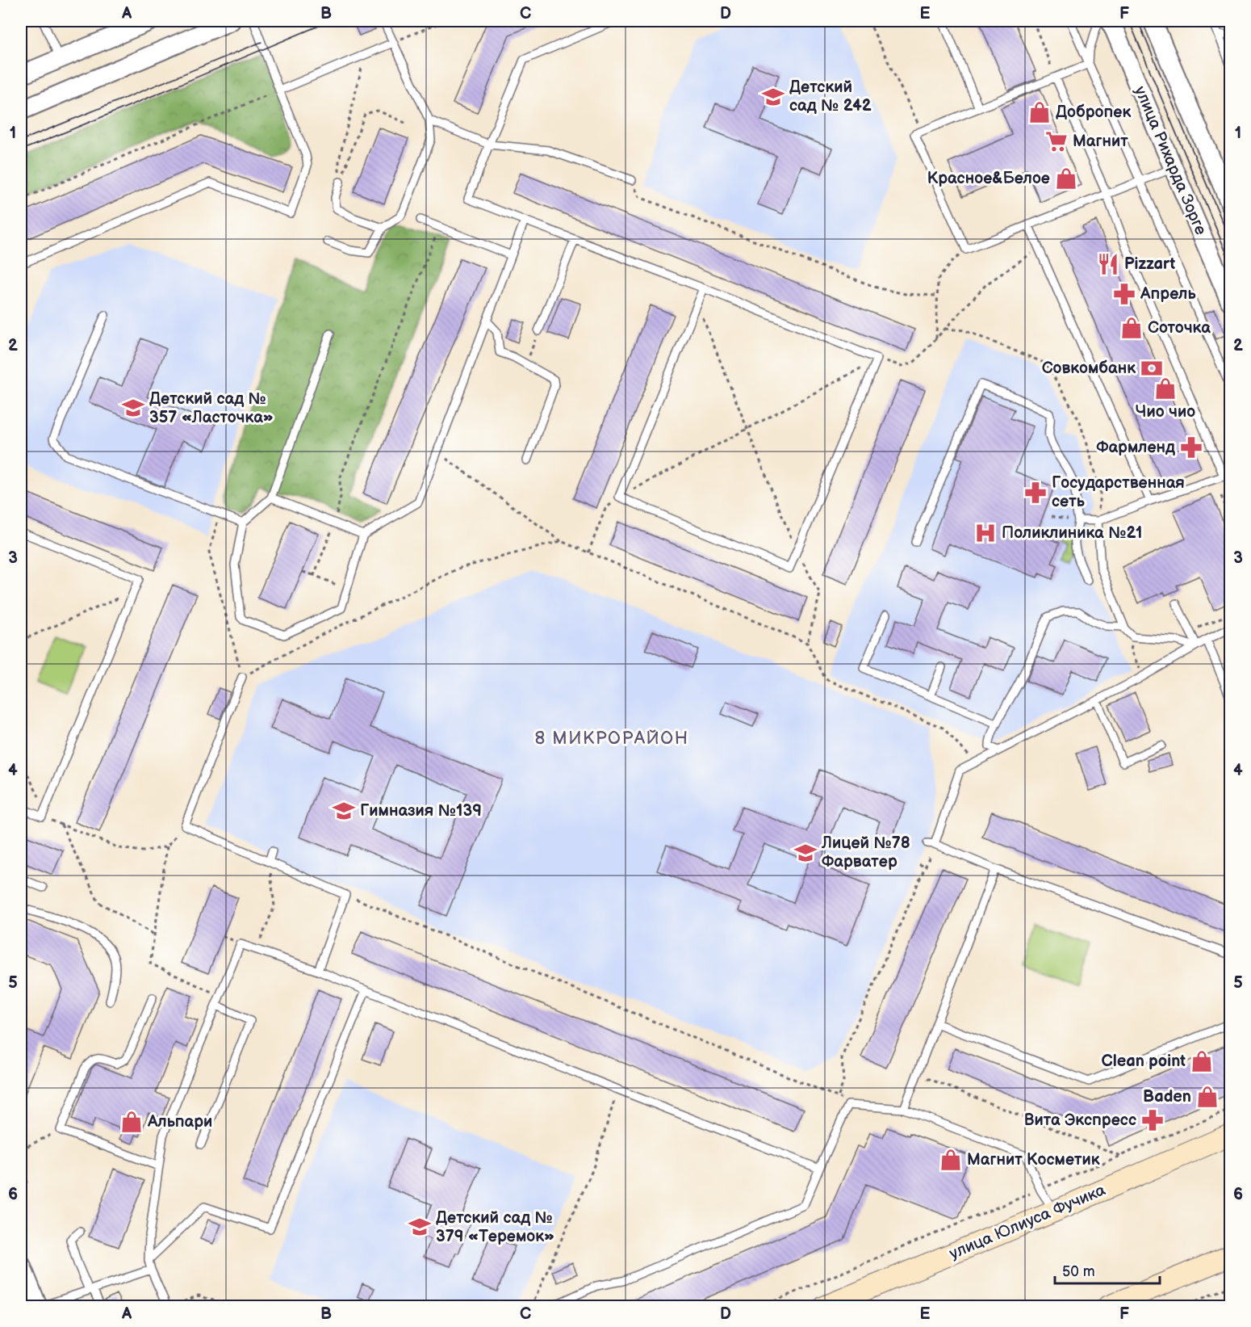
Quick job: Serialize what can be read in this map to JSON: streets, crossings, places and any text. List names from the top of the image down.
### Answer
{
  "streets": {
    "main road": ["улица Юлиуса Фучика"],
    "street": ["улица Рихарда Зорге"]
  },
  "districts": ["8 МИКРОРАЙОН"],
  "places": {
    "school or university": [
      "Детский сад № 242",
      "Детский сад № 357 «Ласточка»",
      "Гимназия №139",
      "Лицей №78 Фарватер",
      "Детский сад № 379 «Теремок»"
    ],
    "shop": [
      "Добропек",
      "Красное&Белое",
      "Соточка",
      "Чио чио",
      "Clean point",
      "Baden",
      "Альпари",
      "Магнит Косметик"
    ],
    "supermarket": ["Магнит"],
    "restaurant": ["Pizzart"],
    "pharmacy": [
      "Апрель",
      "Фармленд",
      "Государственная сеть",
      "Вита Экспресс"
    ],
    "bank": ["Совкомбанк"],
    "hospital": ["Поликлиника №21"]
  },
  "scale_bar": "50 m",
  "grid": {
    "columns": [
      "A",
      "B",
      "C",
      "D",
      "E",
      "F"
    ],
    "rows": [
      "1",
      "2",
      "3",
      "4",
      "5",
      "6"
    ]
  }
}
